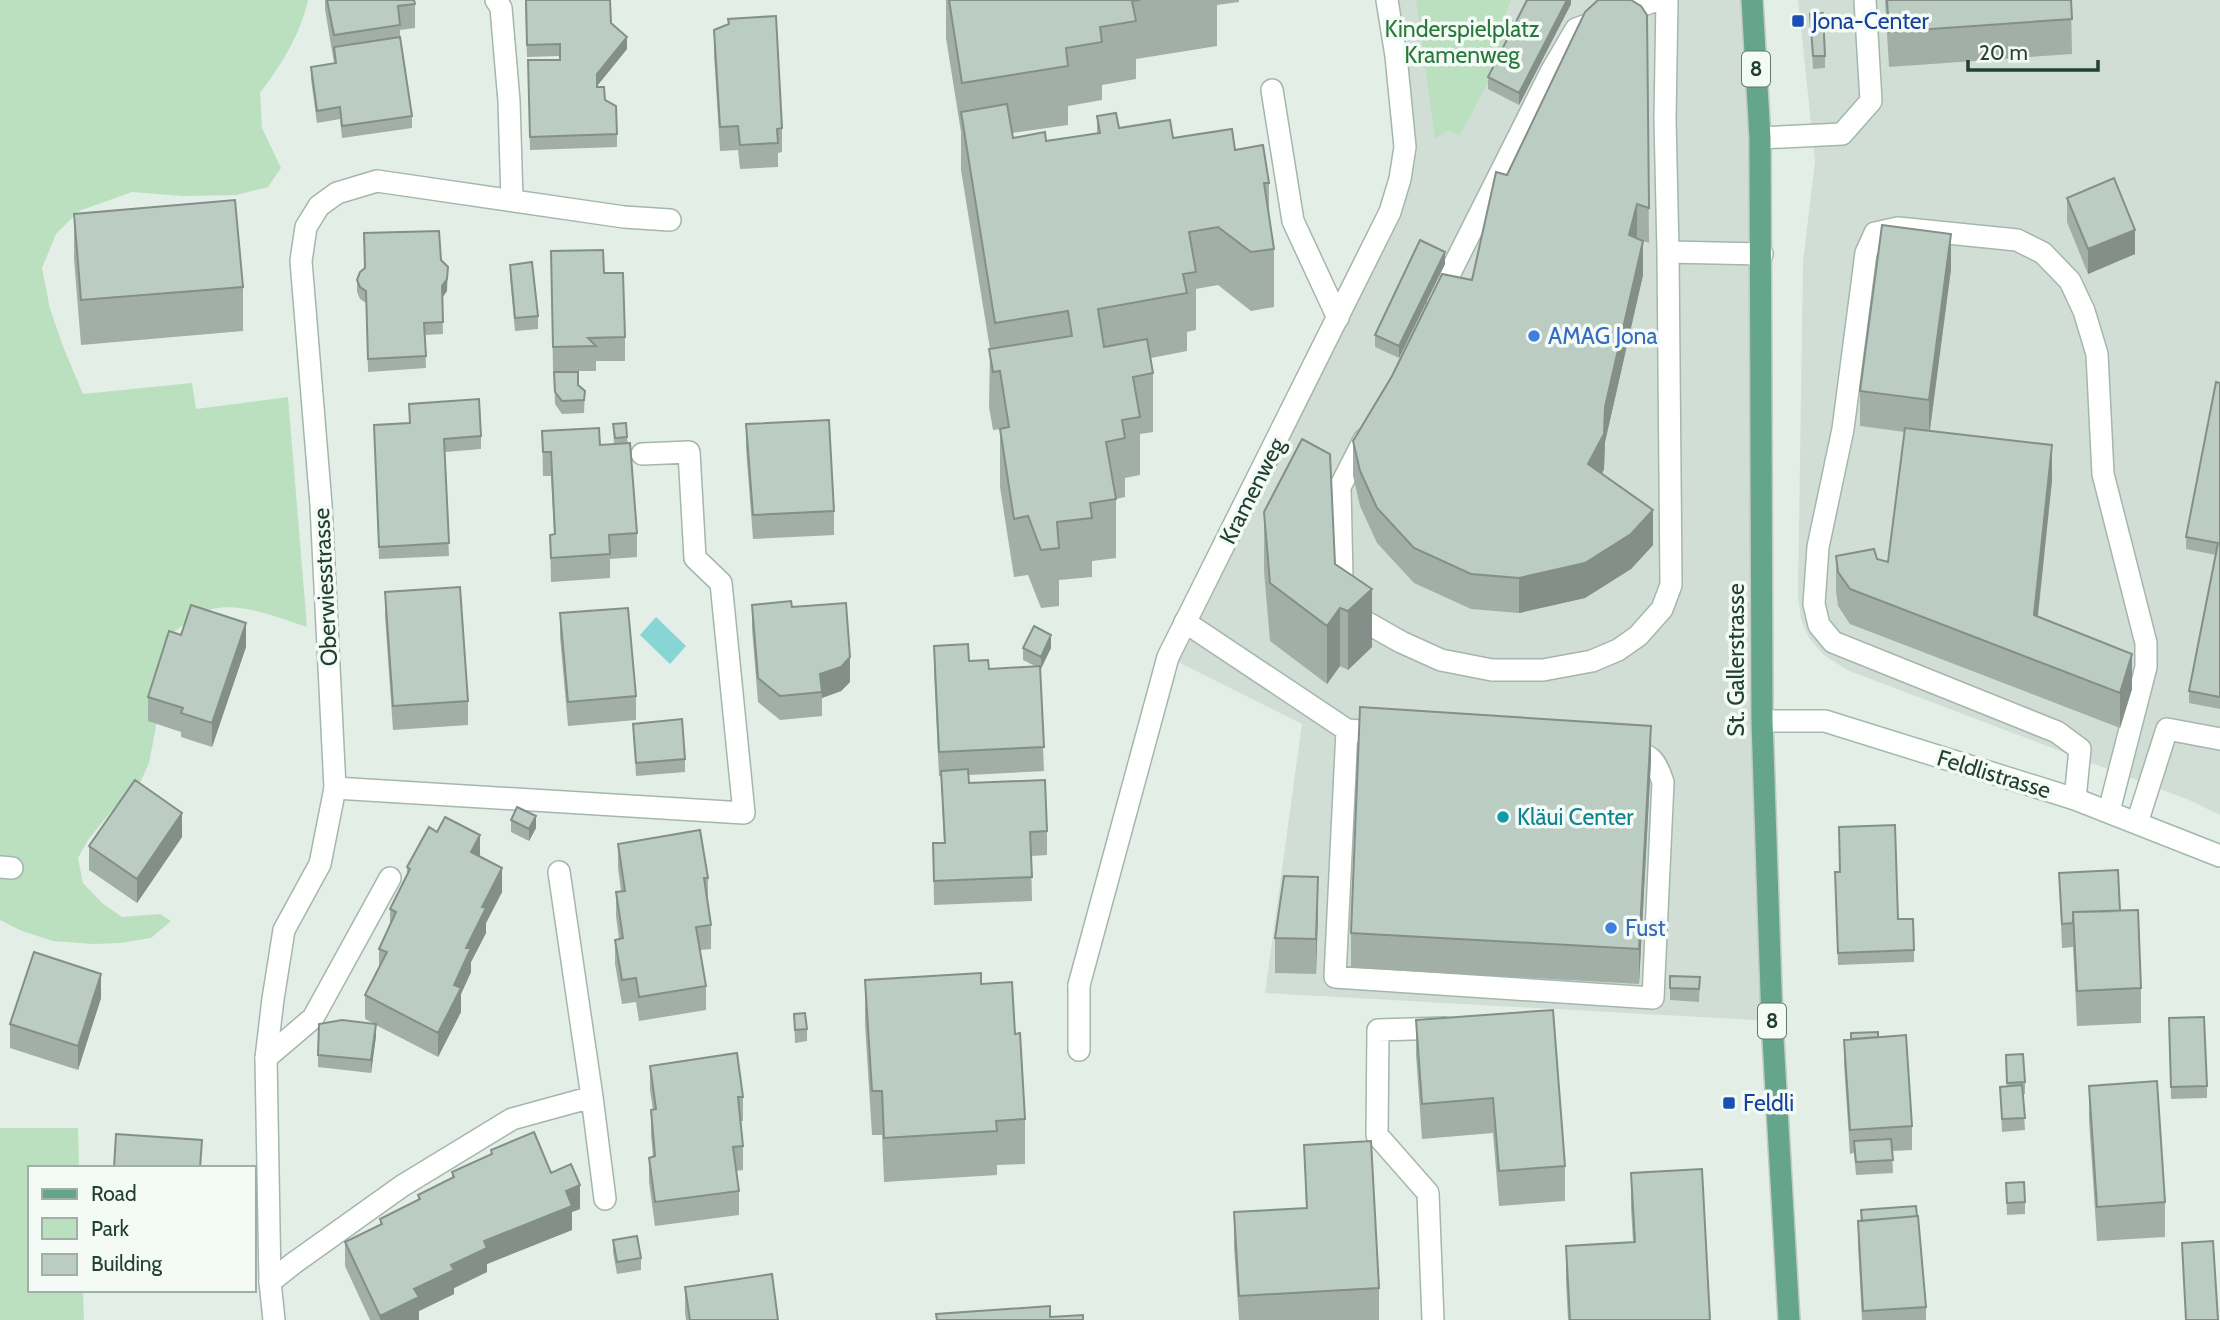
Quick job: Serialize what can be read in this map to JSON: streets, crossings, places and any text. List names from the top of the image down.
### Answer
{
  "streets": {
    "main road": ["8", "St. Gallerstrasse"],
    "street": ["Kramenweg", "Oberwiesstrasse", "Feldlistrasse"]
  },
  "crossings": [
    ["St. Gallerstrasse", "Feldlistrasse"]
  ],
  "parks": ["Kinderspielplatz Kramenweg"],
  "places": {
    "transit": ["Jona-Center", "Feldli"],
    "other": ["AMAG Jona", "Kläui Center", "Fust"]
  },
  "legend": ["Road", "Park", "Building"],
  "scale_bar": "20 m"
}
